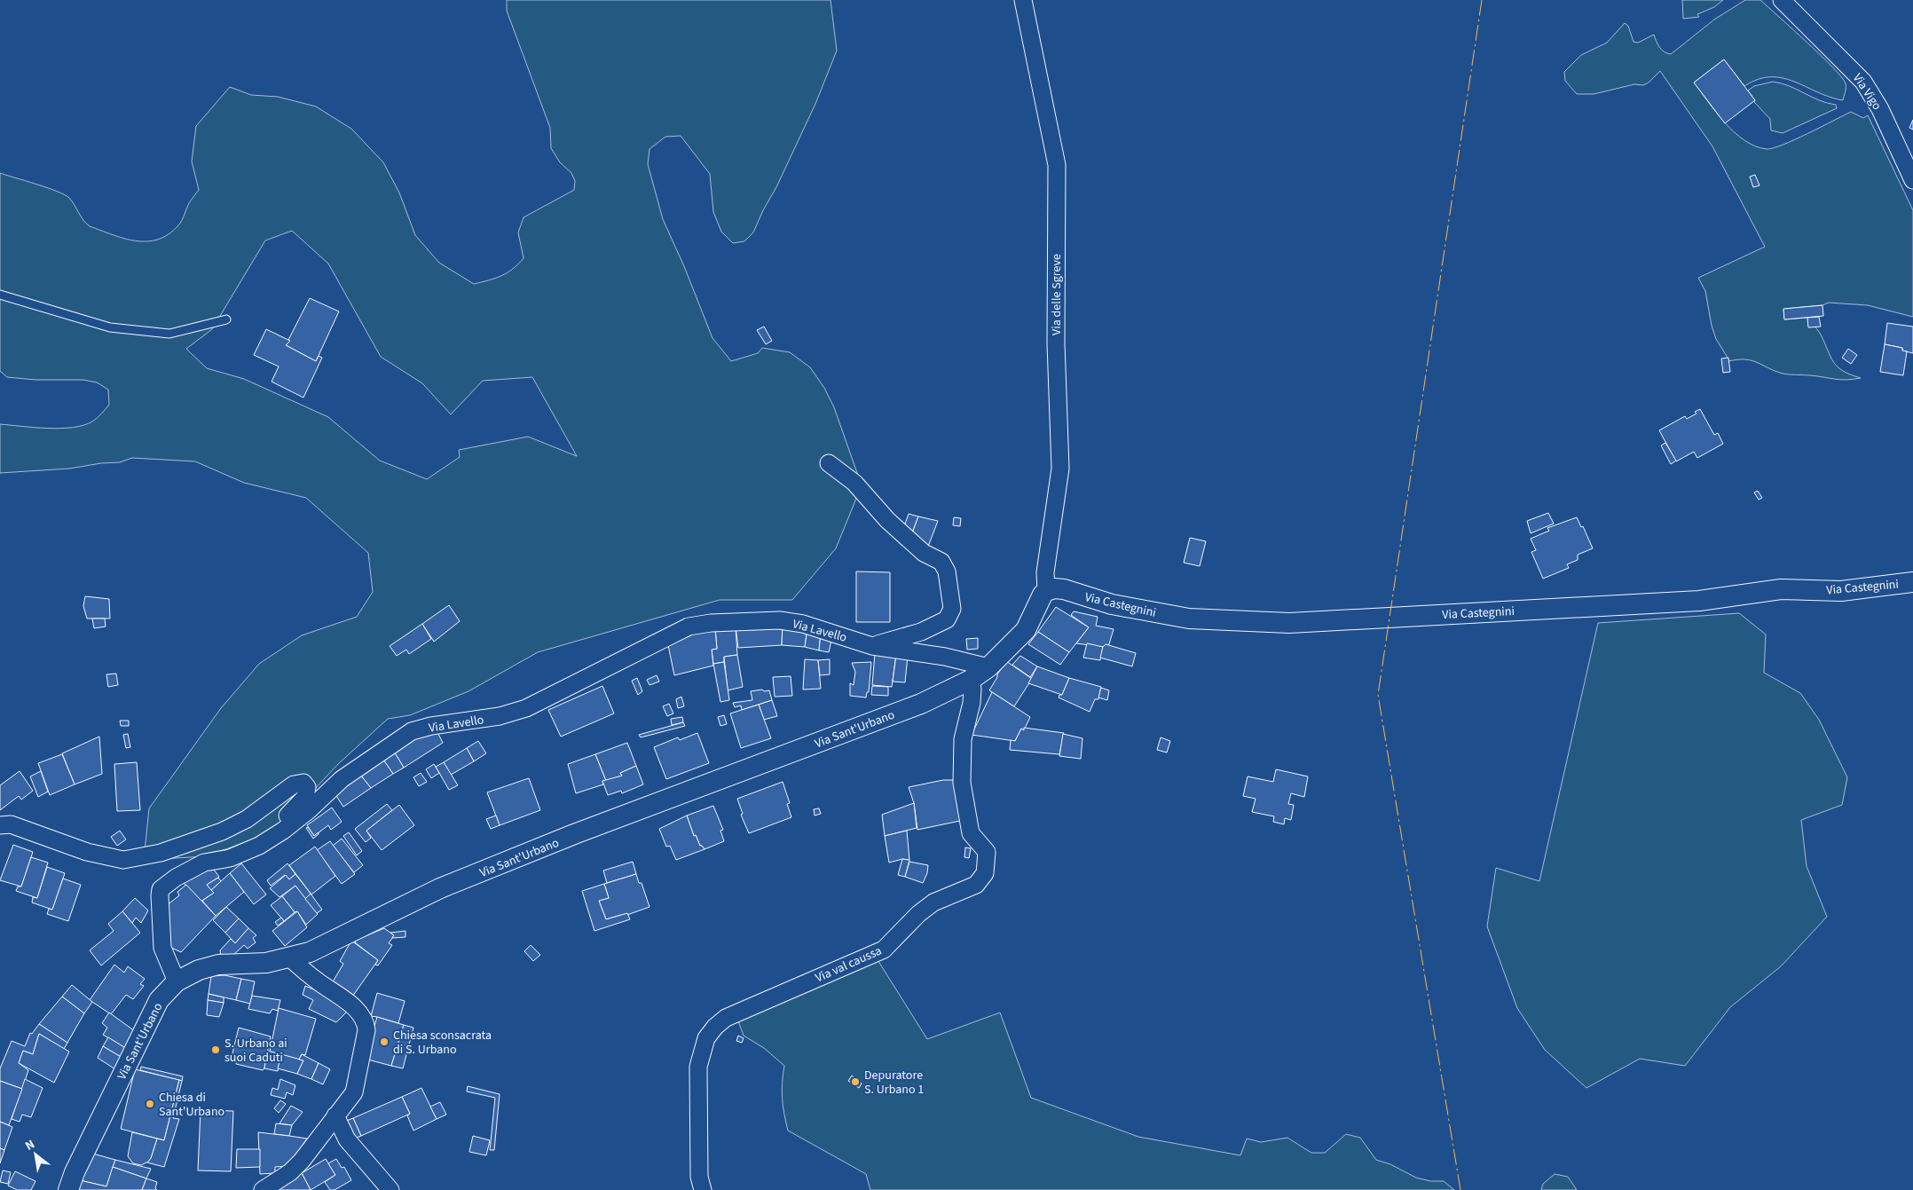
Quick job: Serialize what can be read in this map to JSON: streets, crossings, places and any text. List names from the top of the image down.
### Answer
{
  "streets": {
    "street": [
      "Via Vigo",
      "Via delle Sgreve",
      "Via Castegnini",
      "Via Lavello",
      "Via Sant'Urbano",
      "Via val caussa"
    ]
  },
  "crossings": [
    ["Via delle Sgreve", "Via Castegnini"],
    ["Via delle Sgreve", "Via Sant'Urbano"],
    ["Via Castegnini", "Via Sant'Urbano"],
    ["Via Lavello", "Via Sant'Urbano"],
    ["Via Sant'Urbano", "Via val caussa"]
  ],
  "places": [
    "Chiesa sconsacrata di S. Urbano",
    "S. Urbano ai suoi Caduti",
    "Depuratore S. Urbano 1",
    "Chiesa di Sant'Urbano"
  ],
  "north": "top left"
}
